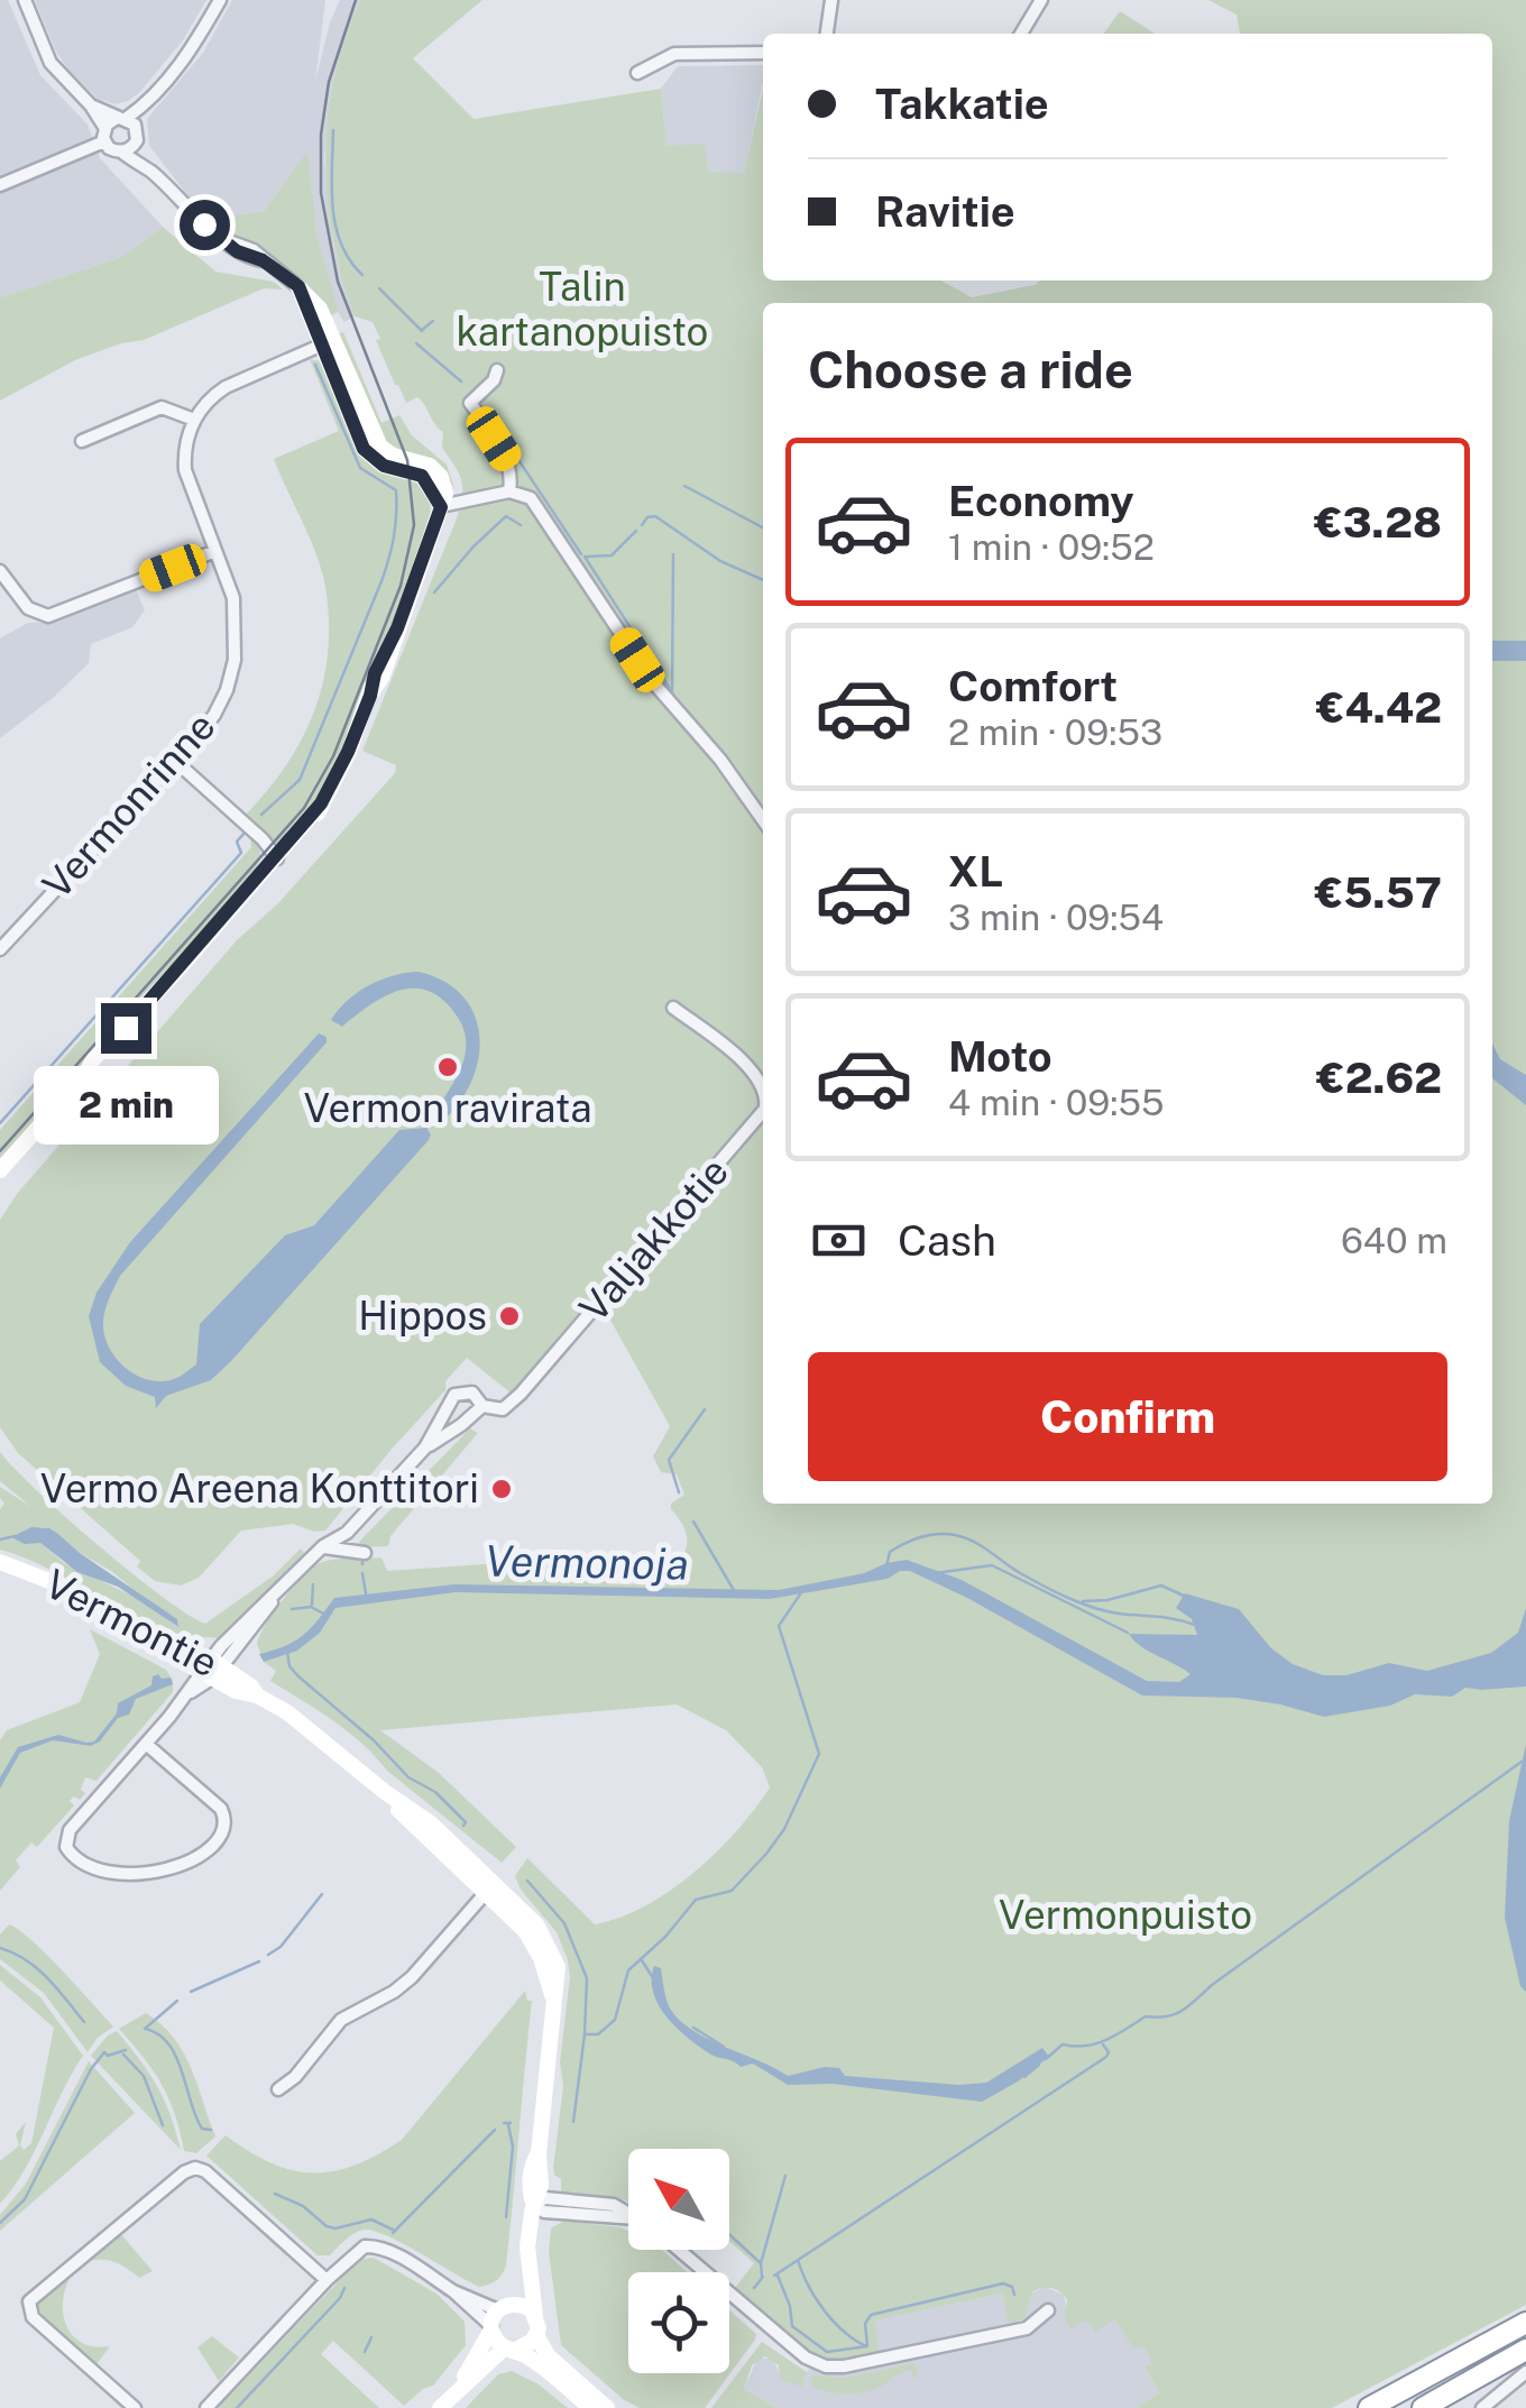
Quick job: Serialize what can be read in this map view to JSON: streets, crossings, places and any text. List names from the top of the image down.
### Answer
{
  "streets": {
    "main road": ["Vermontie"],
    "street": ["Vermonrinne", "Valjakkotie"]
  },
  "crossings": [
    ["Valjakkotie", "Vermontie"]
  ],
  "water": ["Vermonoja"],
  "parks": ["Talin kartanopuisto", "Vermonpuisto"],
  "places": ["Vermon ravirata", "Hippos", "Vermo Areena Konttitori"],
  "north": "top left",
  "page": {
    "banner": ["Takkatie", "Ravitie"],
    "heading": "Choose a ride",
    "list": [
      {
        "name": "Economy",
        "note": "1 min · 09:52",
        "value": "€3.28"
      },
      {
        "name": "Comfort",
        "note": "2 min · 09:53",
        "value": "€4.42"
      },
      {
        "name": "XL",
        "note": "3 min · 09:54",
        "value": "€5.57"
      },
      {
        "name": "Moto",
        "note": "4 min · 09:55",
        "value": "€2.62"
      }
    ],
    "bubble": "2 min",
    "pay": ["Cash", "640 m"],
    "buttons": "Confirm"
  }
}
